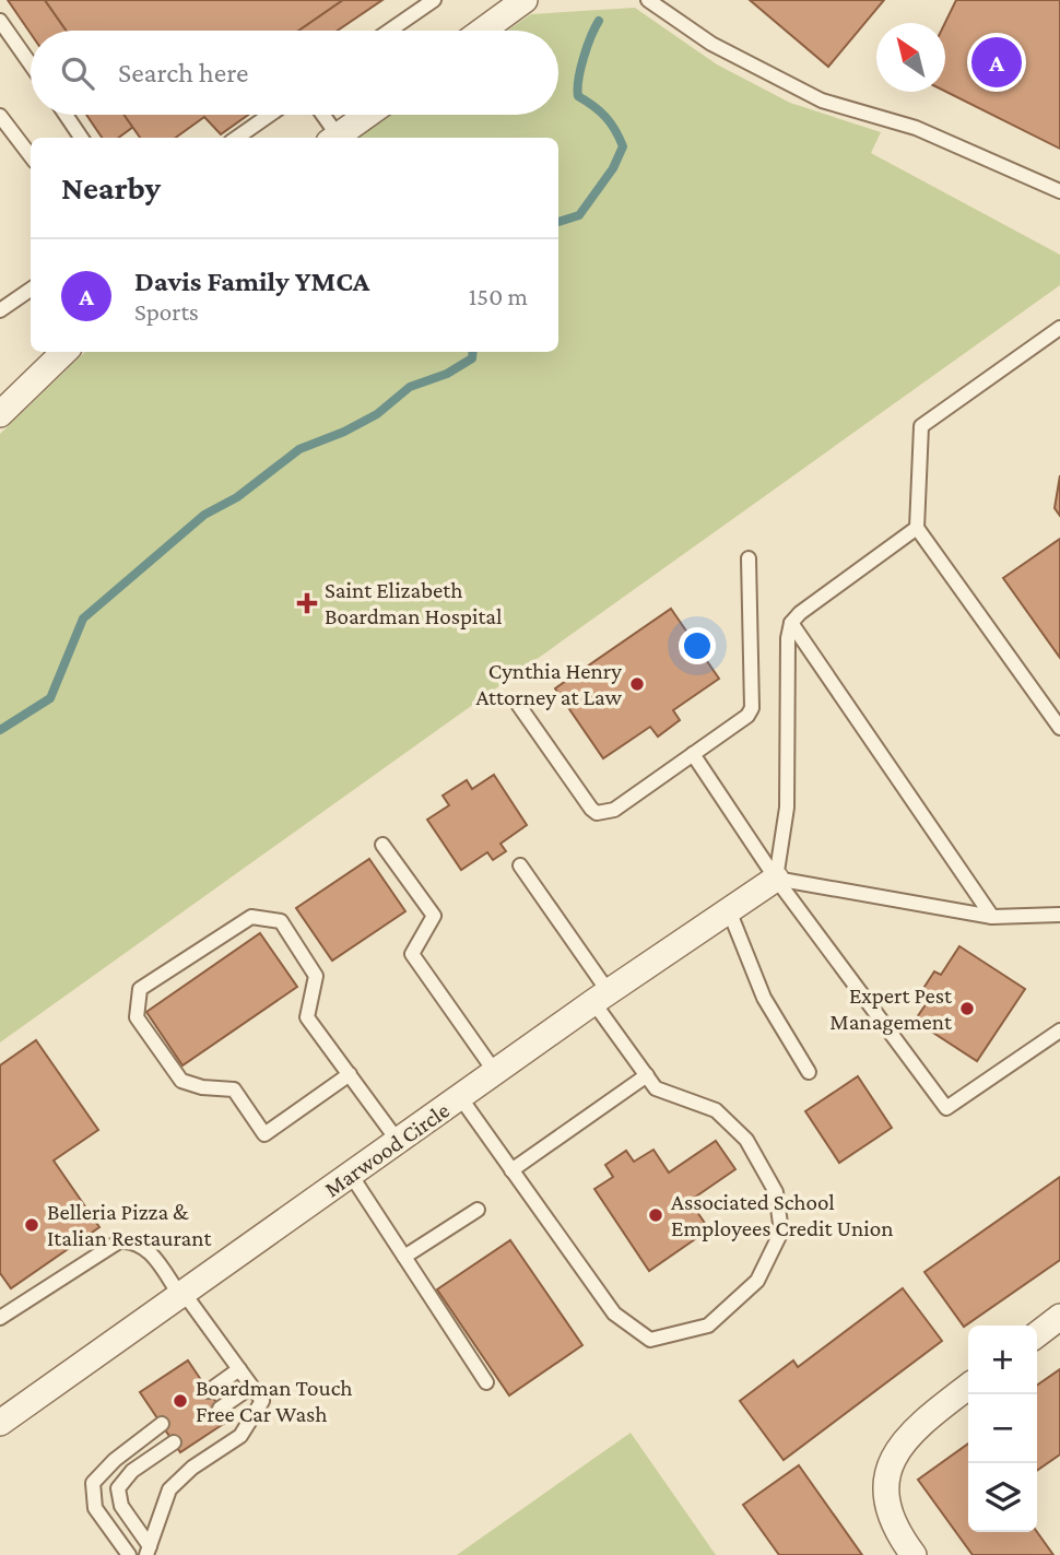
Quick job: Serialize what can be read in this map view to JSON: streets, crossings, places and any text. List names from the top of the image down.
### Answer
{
  "streets": {
    "street": ["Marwood Circle"]
  },
  "places": {
    "health": ["Saint Elizabeth Boardman Hospital"],
    "other": [
      "Cynthia Henry Attorney at Law",
      "Expert Pest Management",
      "Associated School Employees Credit Union",
      "Belleria Pizza & Italian Restaurant",
      "Boardman Touch Free Car Wash"
    ]
  },
  "north": "top left",
  "page": {
    "search": "Search here",
    "pins": "A",
    "heading": "Nearby",
    "list": [
      {
        "mark": "A",
        "name": "Davis Family YMCA",
        "note": "Sports",
        "value": "150 m"
      }
    ],
    "map_buttons": ["+", "−"]
  }
}
